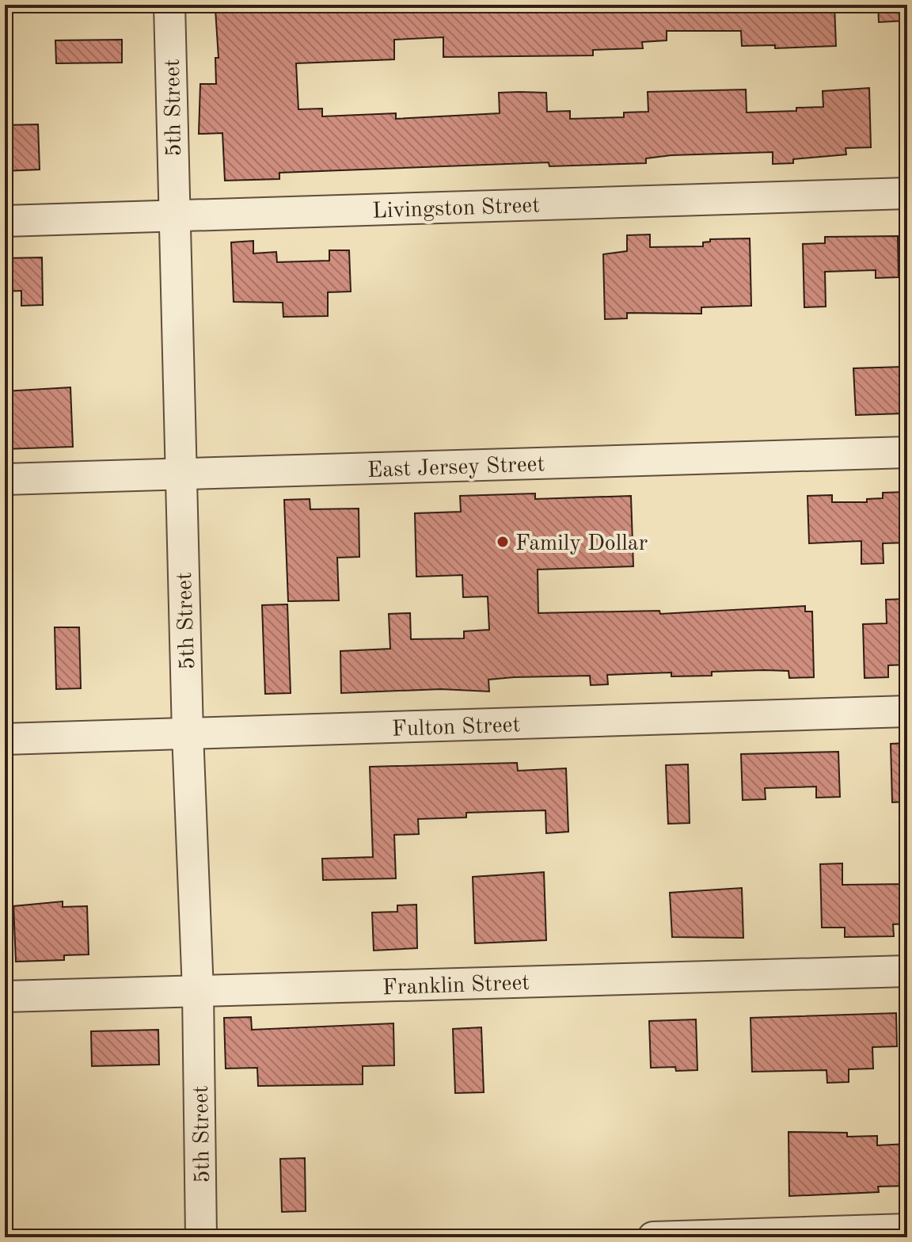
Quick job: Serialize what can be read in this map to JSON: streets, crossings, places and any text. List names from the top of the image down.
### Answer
{
  "streets": {
    "street": [
      "5th Street",
      "Livingston Street",
      "East Jersey Street",
      "Fulton Street",
      "Franklin Street"
    ]
  },
  "crossings": [
    ["5th Street", "Livingston Street"],
    ["5th Street", "East Jersey Street"],
    ["5th Street", "Fulton Street"],
    ["5th Street", "Franklin Street"]
  ],
  "places": ["Family Dollar"]
}
